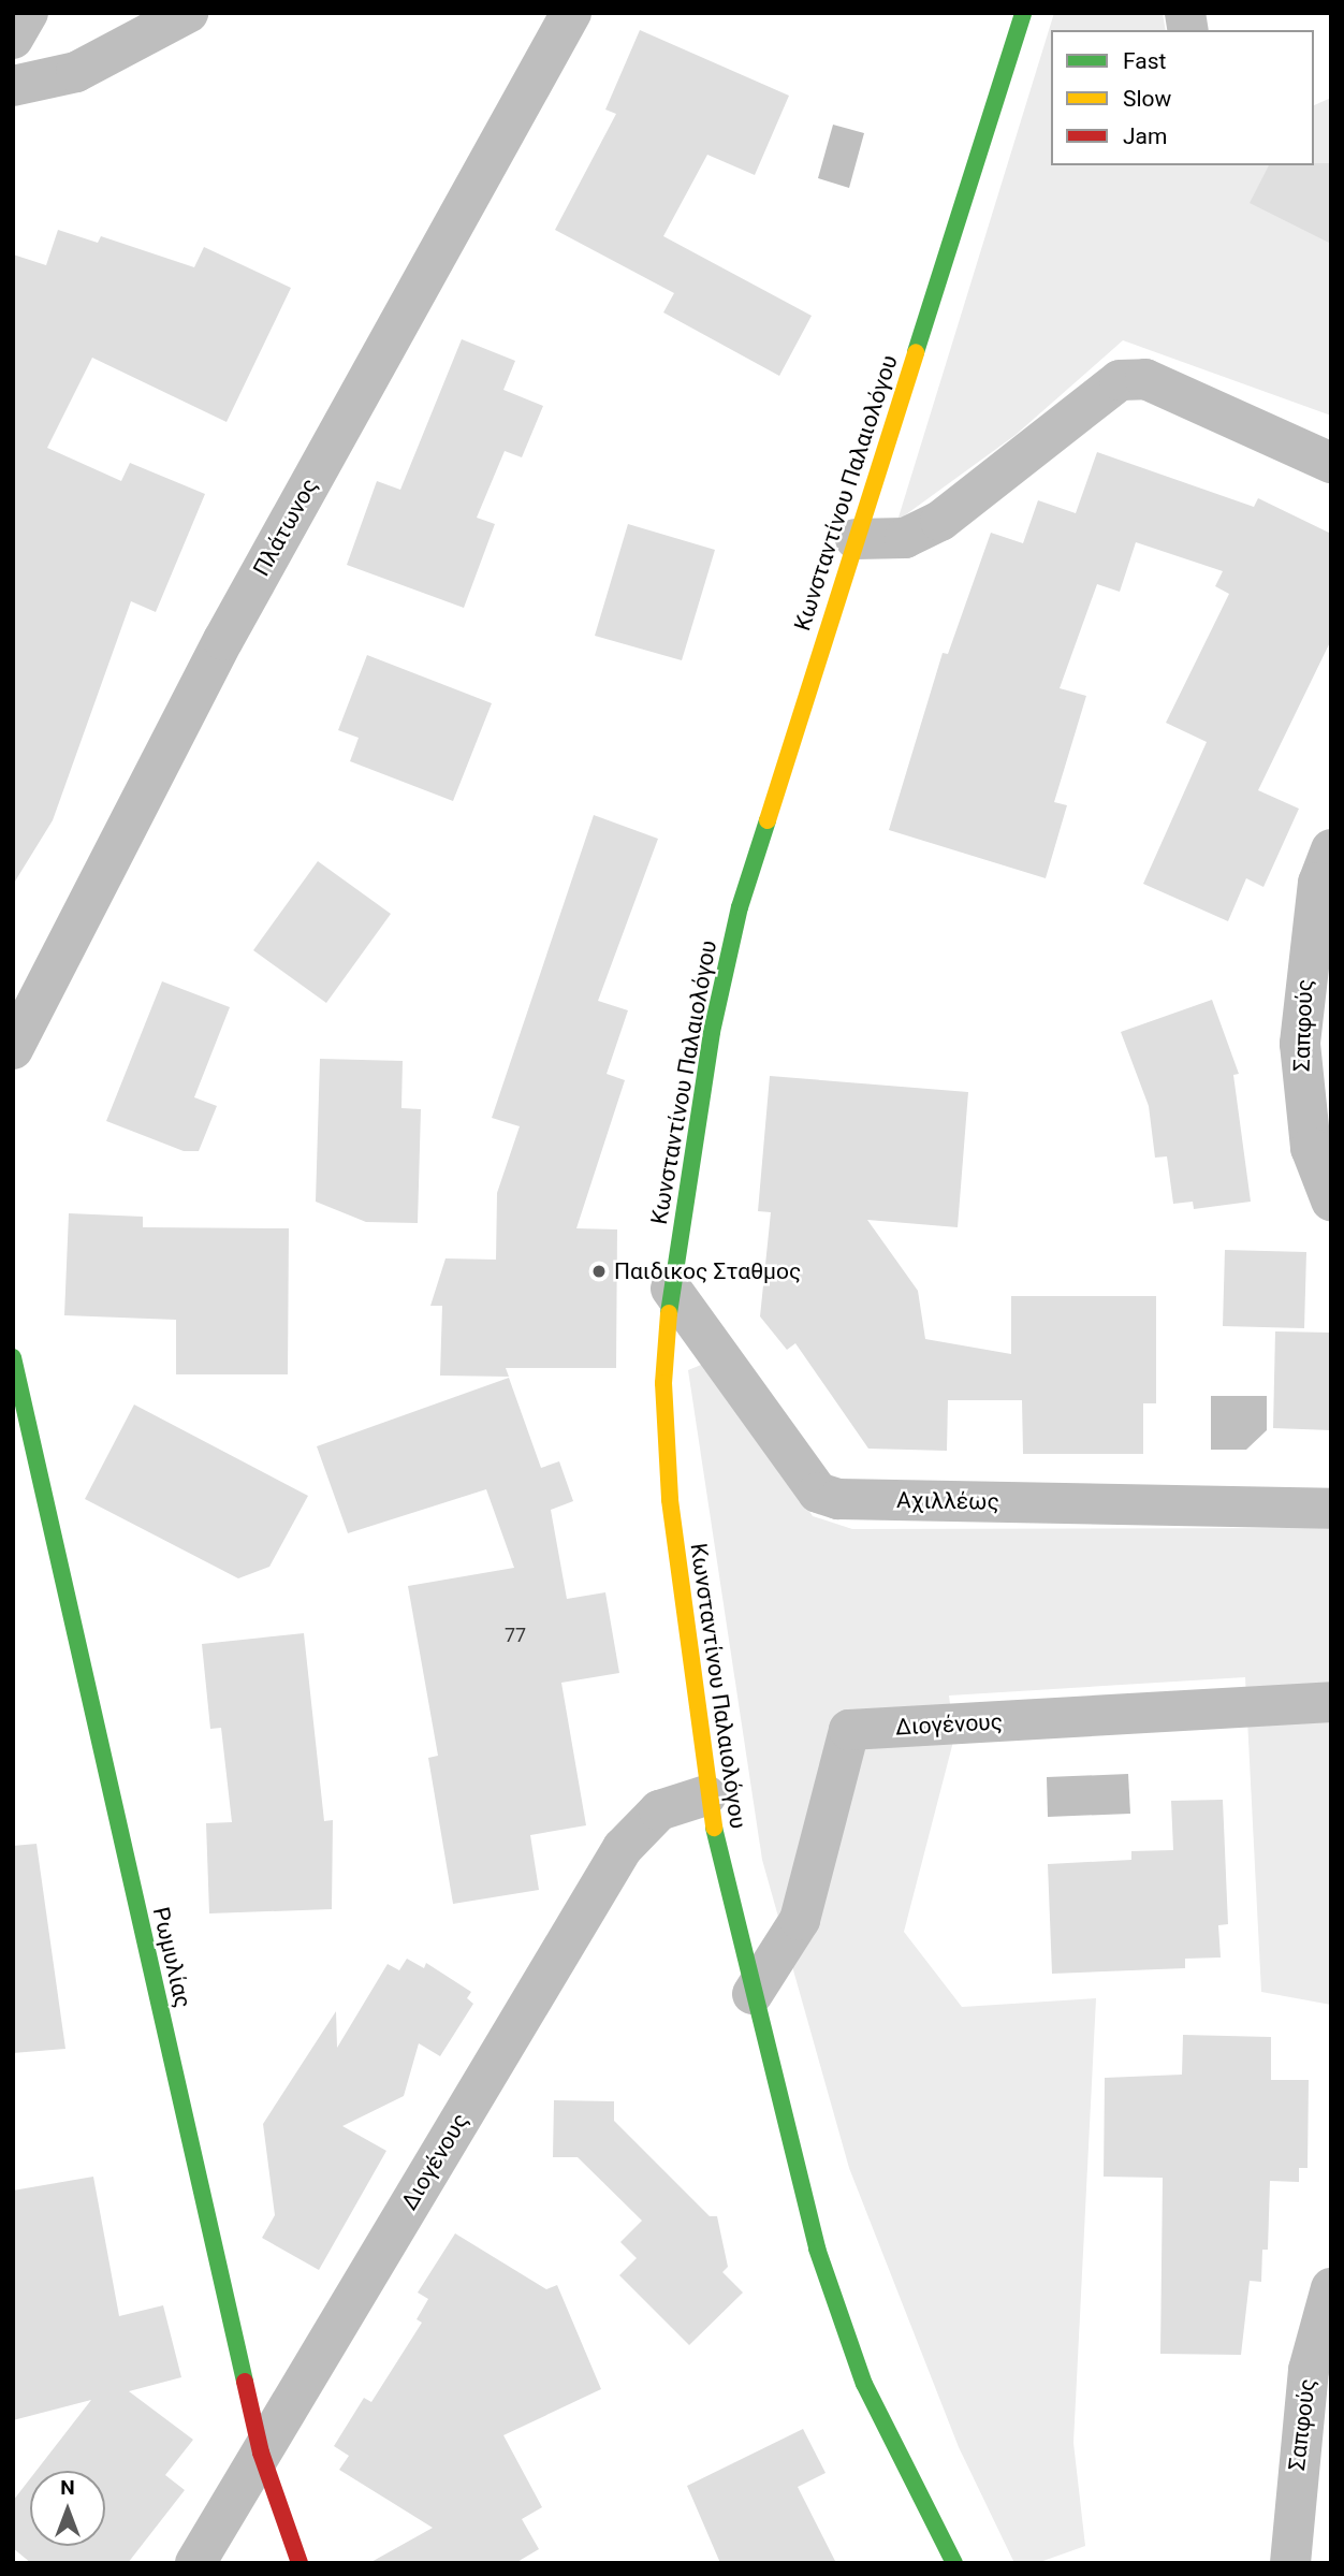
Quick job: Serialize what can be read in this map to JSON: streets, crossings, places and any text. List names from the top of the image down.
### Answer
{
  "streets": {
    "street": [
      "Κωνσταντίνου Παλαιολόγου",
      "Πλάτωνος",
      "Σαπφούς",
      "Αχιλλέως",
      "Διογένους",
      "Ρωμυλίας"
    ]
  },
  "crossings": [
    ["Κωνσταντίνου Παλαιολόγου", "Αχιλλέως"],
    ["Κωνσταντίνου Παλαιολόγου", "Διογένους"],
    ["Διογένους", "Ρωμυλίας"]
  ],
  "places": ["Παιδικος Σταθμος"],
  "house_numbers": ["77"],
  "legend": ["Fast", "Slow", "Jam"],
  "north": "top"
}
